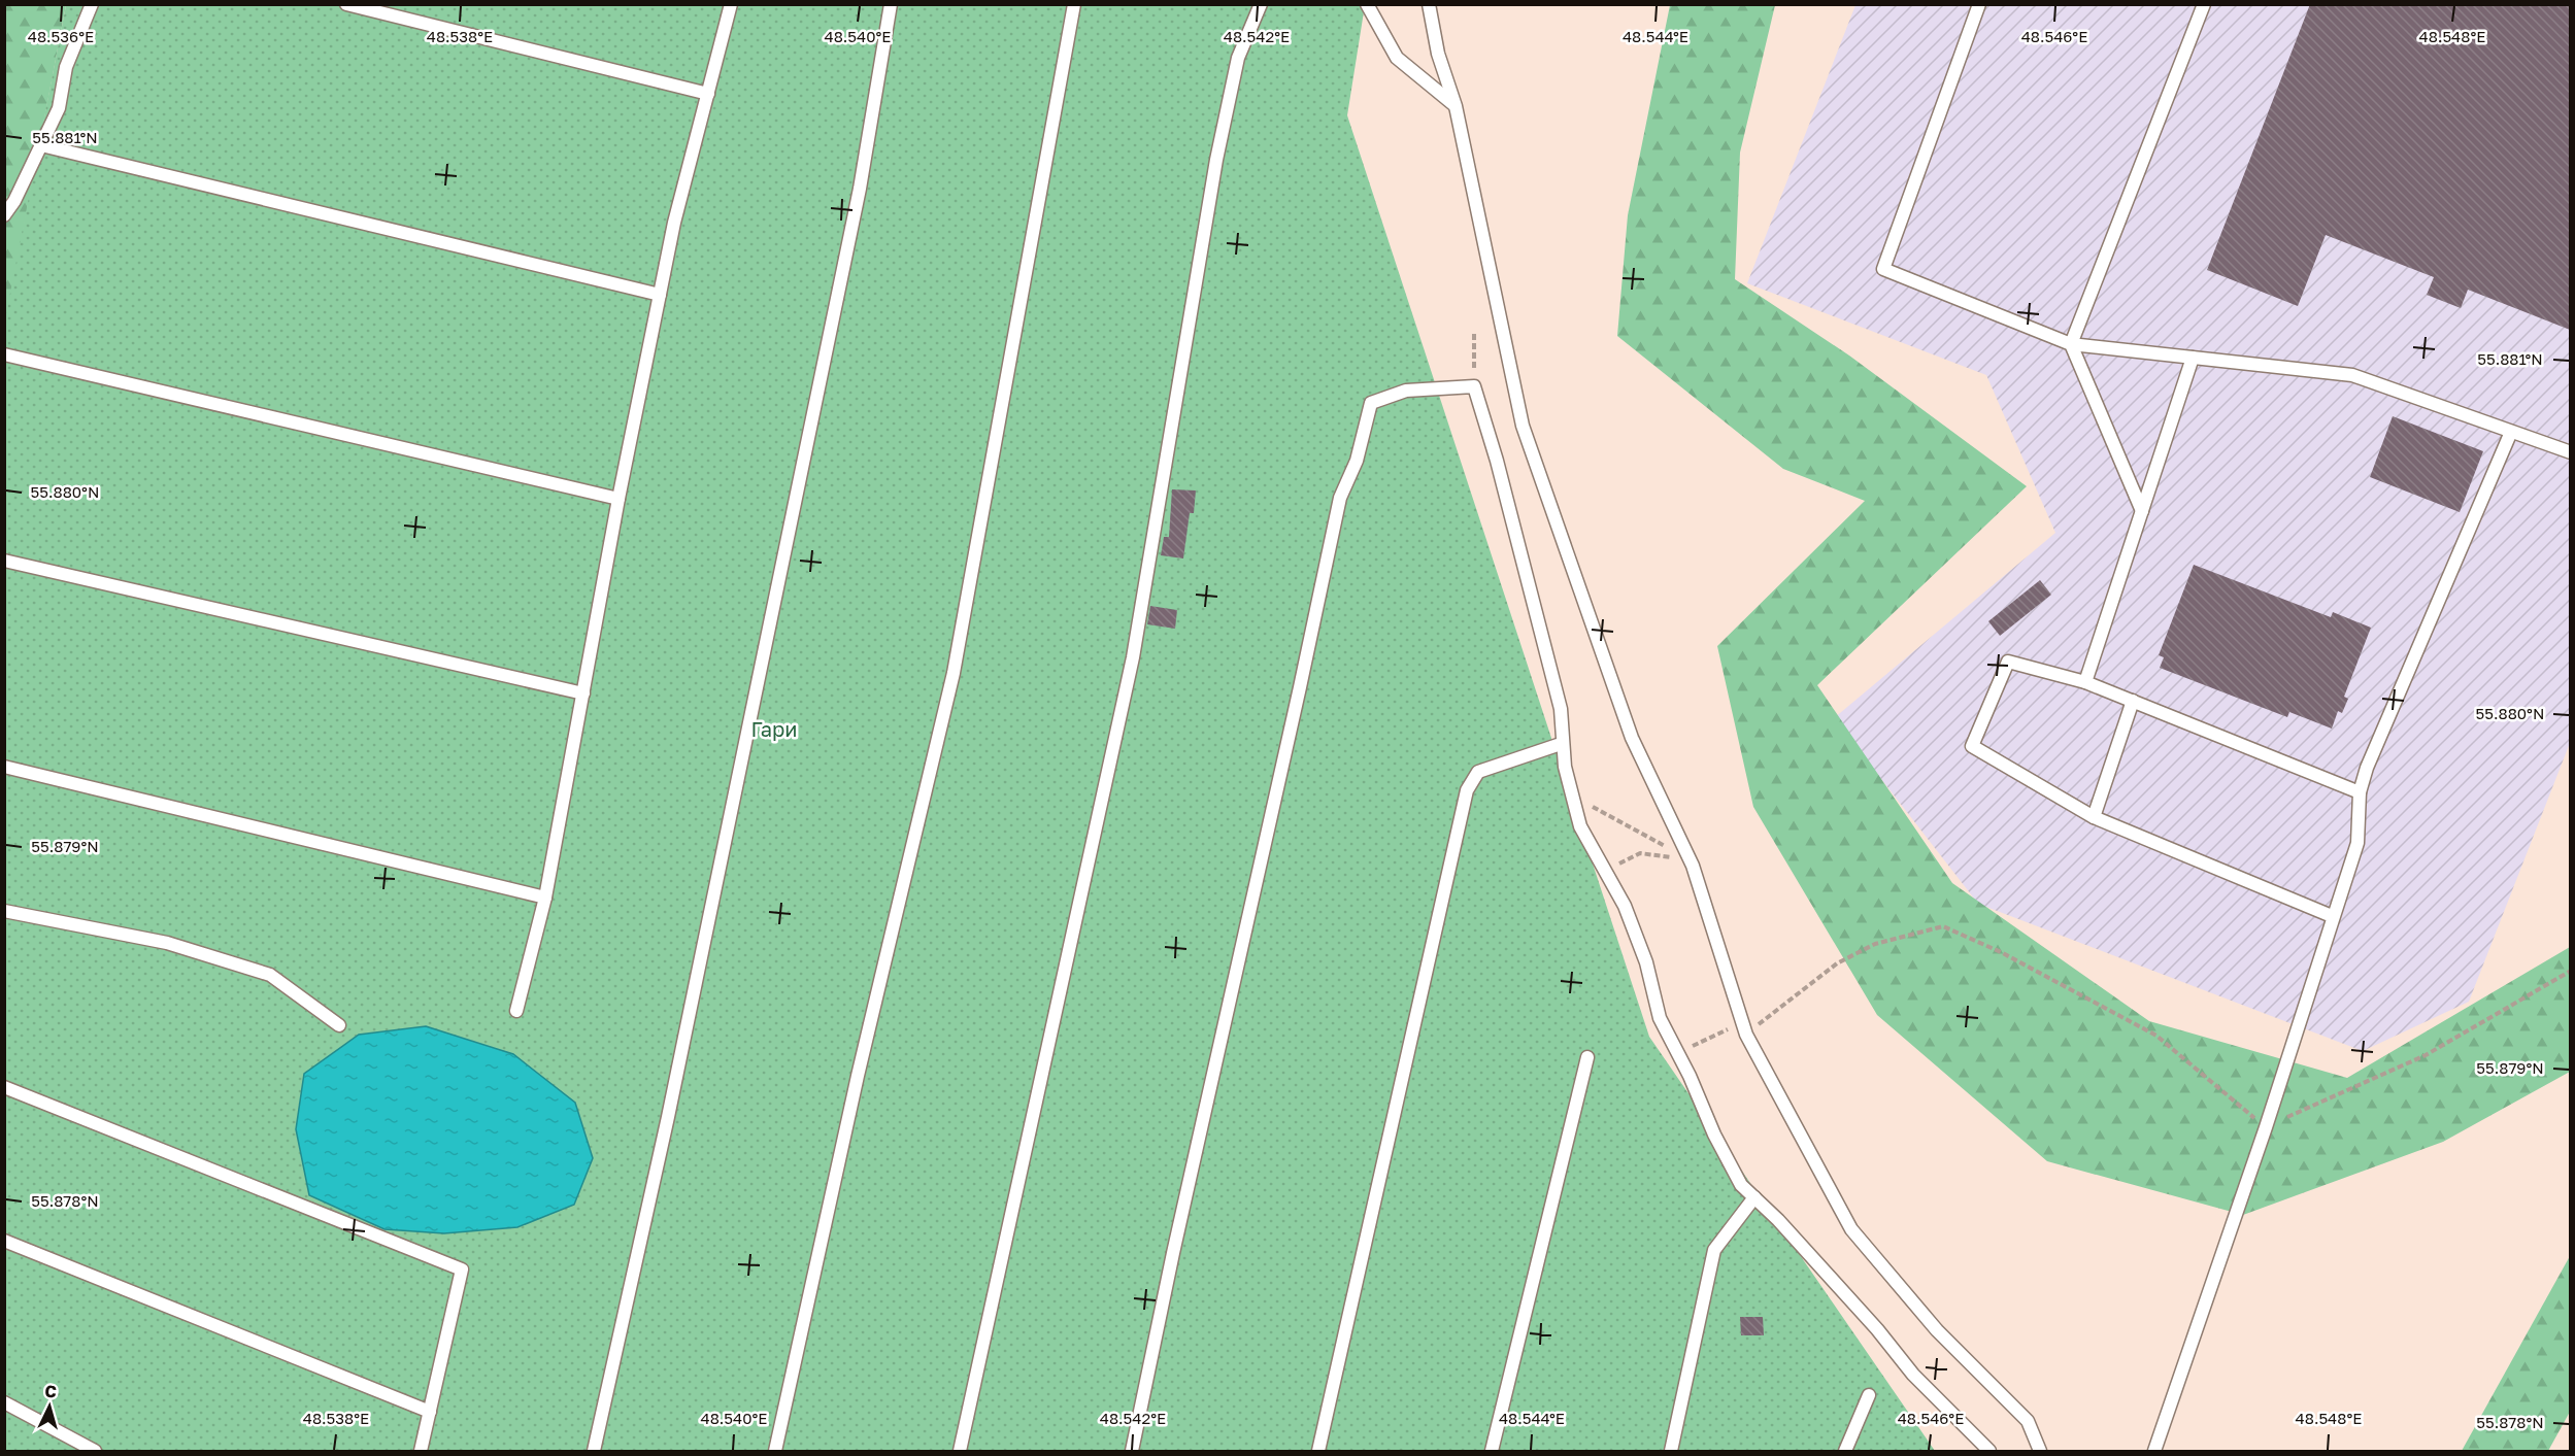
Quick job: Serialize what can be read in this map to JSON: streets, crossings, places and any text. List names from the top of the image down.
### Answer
{
  "parks": ["Гари"],
  "north": "top",
  "coordinates": [
    "48.536°E",
    "48.538°E",
    "48.540°E",
    "48.542°E",
    "48.544°E",
    "48.546°E",
    "48.548°E",
    "55.881°N",
    "55.880°N",
    "55.879°N",
    "55.878°N"
  ]
}
